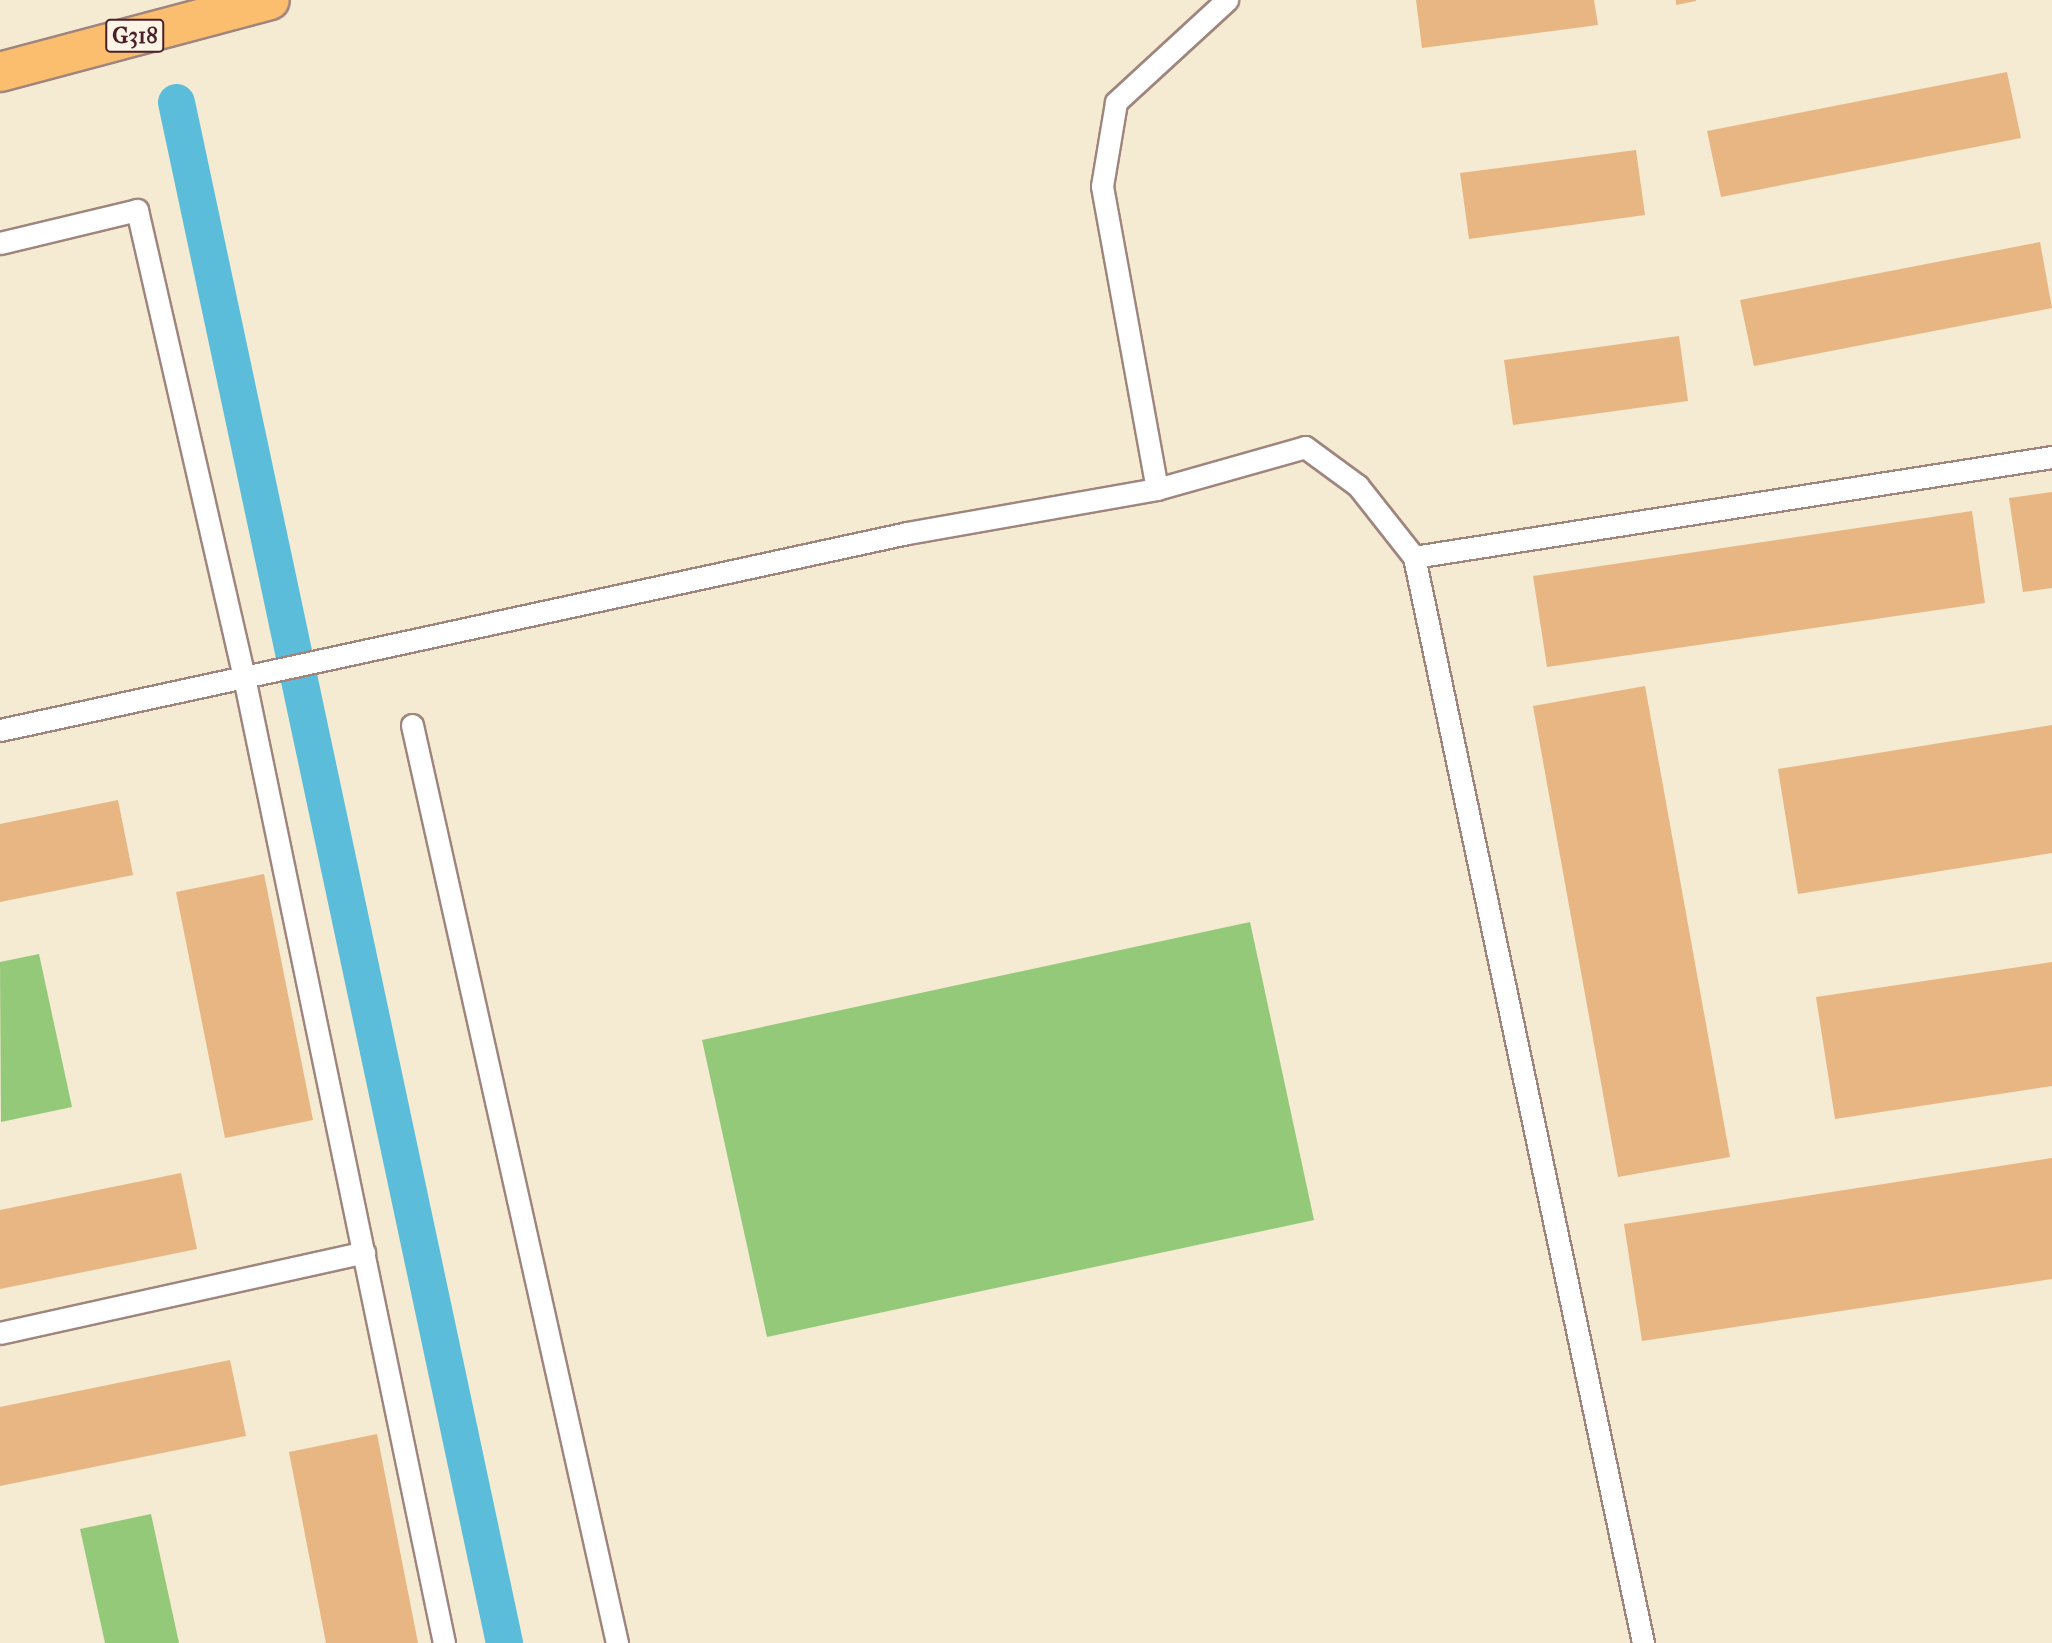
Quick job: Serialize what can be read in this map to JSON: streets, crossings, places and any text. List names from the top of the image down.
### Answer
{
  "streets": {
    "highway": ["G318"]
  }
}
